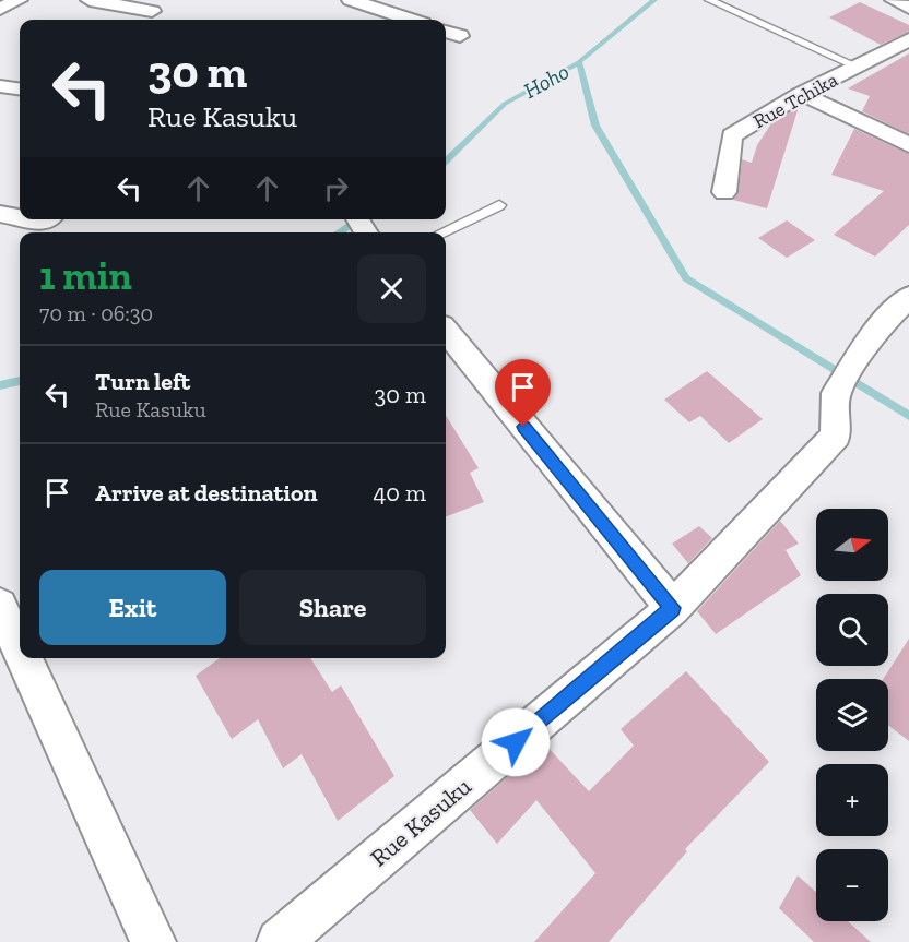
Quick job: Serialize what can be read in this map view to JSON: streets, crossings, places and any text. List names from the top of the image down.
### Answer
{
  "streets": {
    "street": ["Rue Tchika", "Rue Kasuku"]
  },
  "water": ["Hoho"],
  "north": "right",
  "page": {
    "turn": ["30 m", "Rue Kasuku"],
    "heading": ["1 min", "70 m · 06:30"],
    "list": [
      {
        "name": "Turn left",
        "note": "Rue Kasuku",
        "value": "30 m"
      },
      {
        "name": "Arrive at destination",
        "value": "40 m"
      }
    ],
    "map_buttons": ["+", "−"],
    "buttons": ["Exit", "Share"]
  }
}
